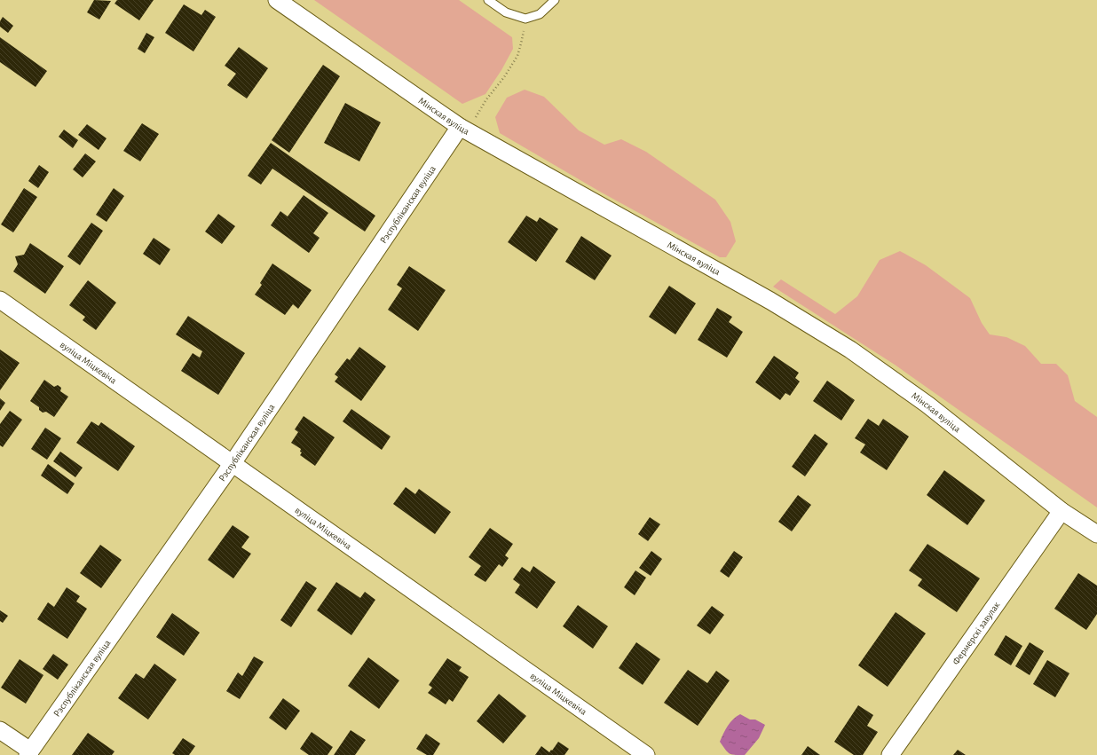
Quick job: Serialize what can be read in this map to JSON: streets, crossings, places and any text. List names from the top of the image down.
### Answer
{
  "streets": {
    "street": [
      "Мінская вуліца",
      "Рэспубліканская вуліца",
      "вуліца Міцкевіча",
      "Фермерскі завулак"
    ]
  },
  "crossings": [
    ["Мінская вуліца", "Рэспубліканская вуліца"],
    ["Мінская вуліца", "Фермерскі завулак"],
    ["Рэспубліканская вуліца", "вуліца Міцкевіча"]
  ]
}
